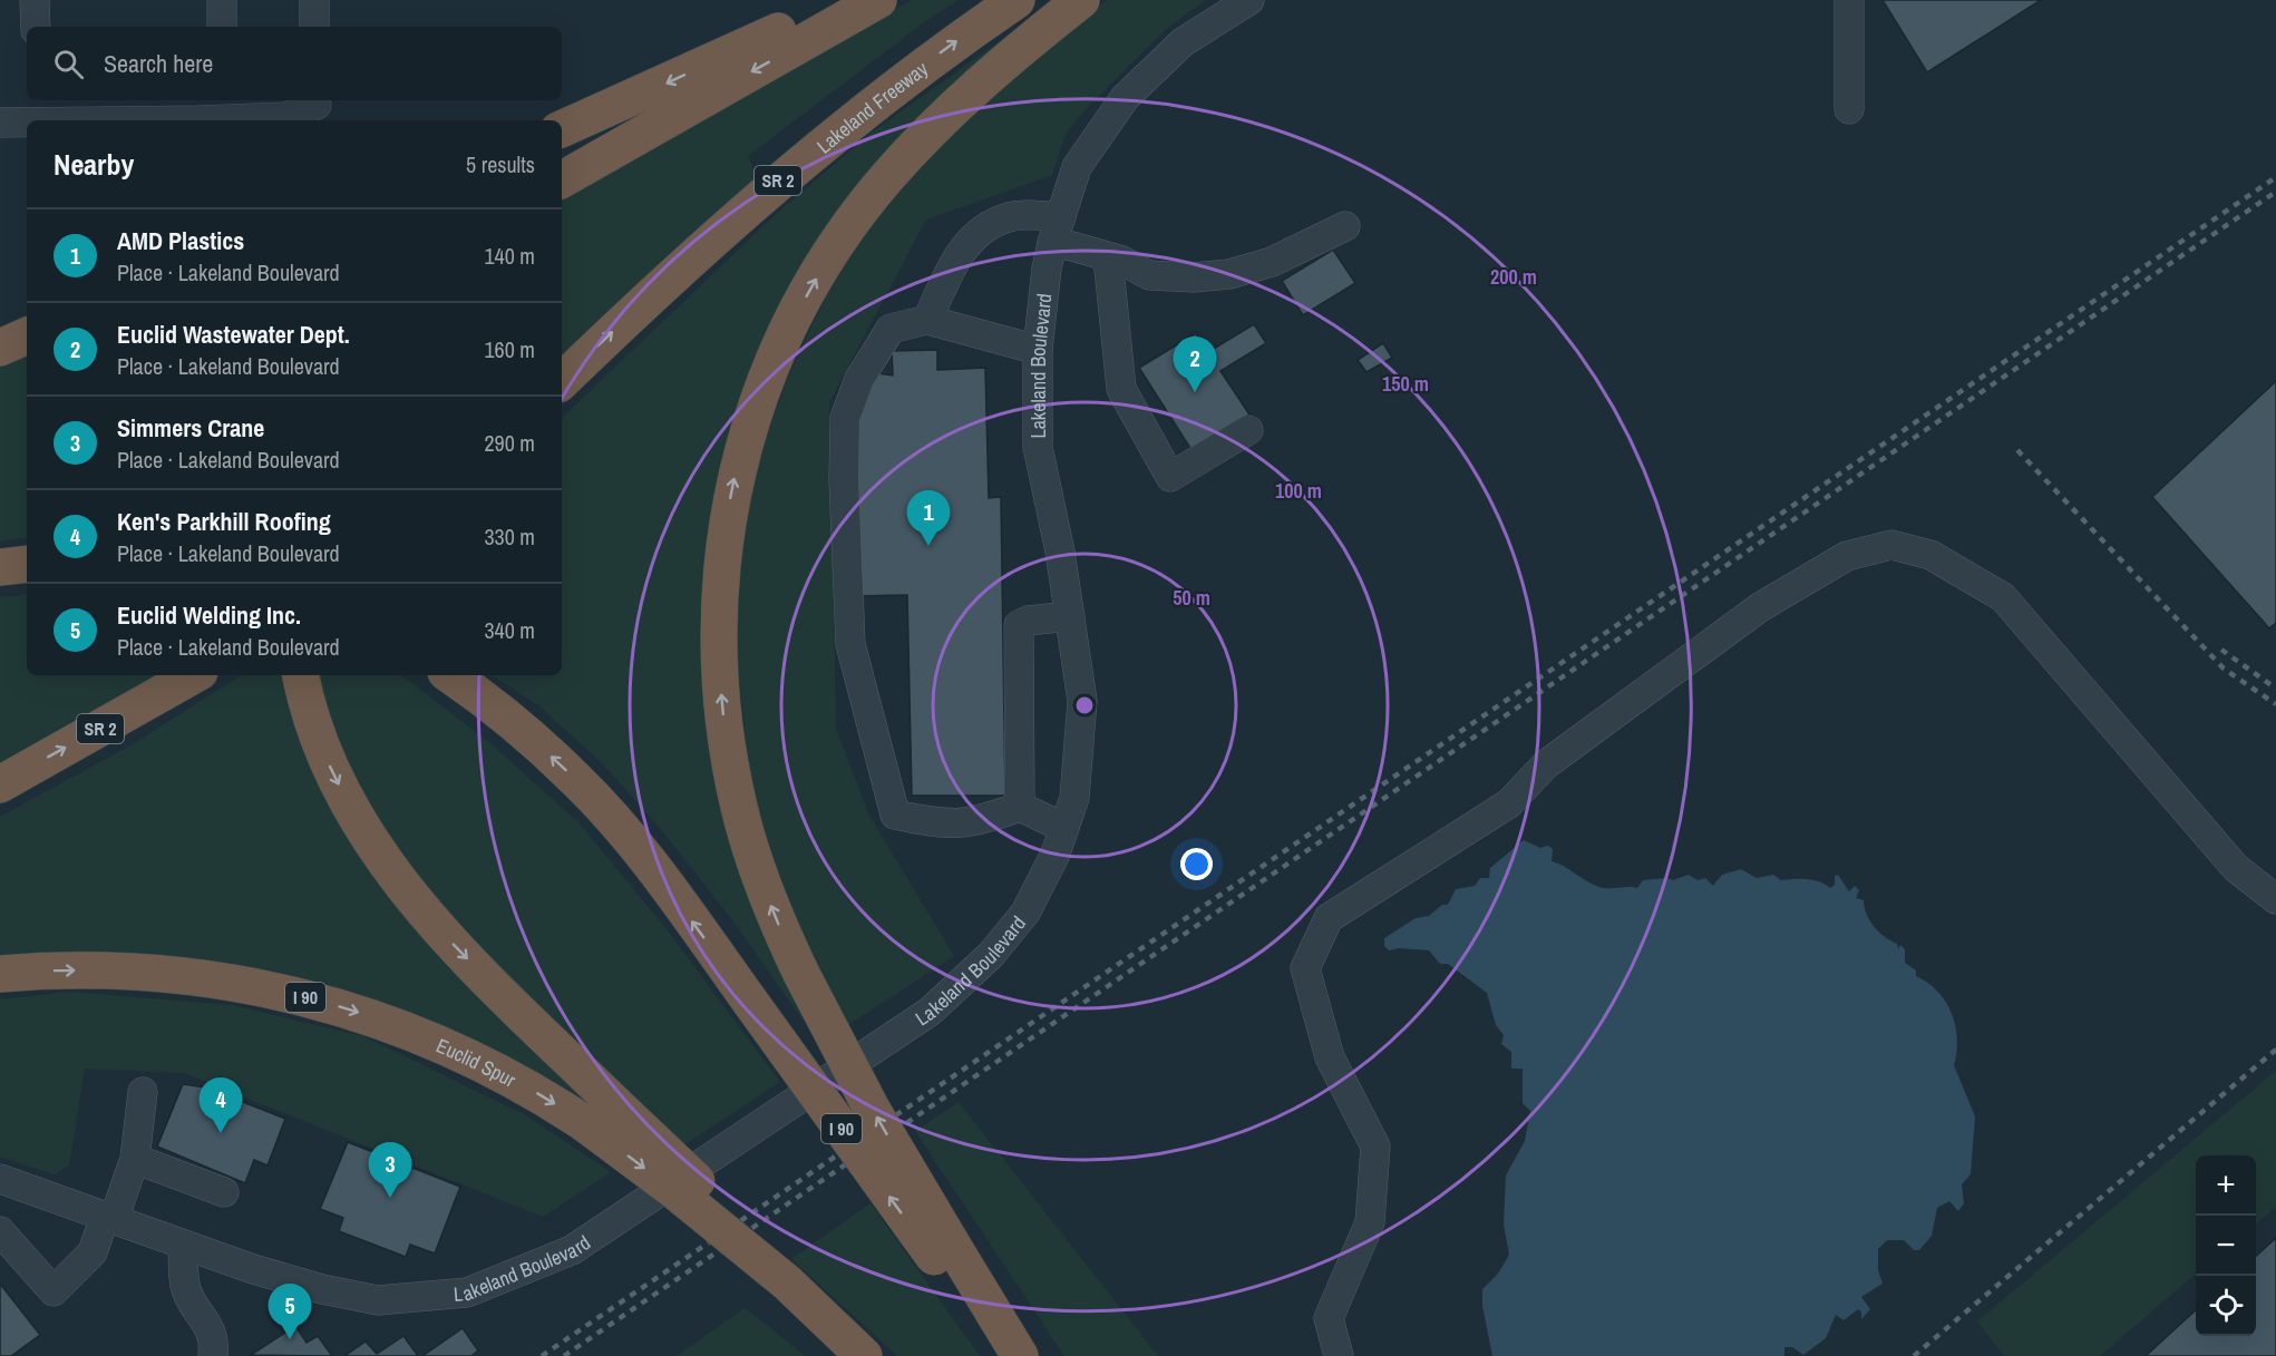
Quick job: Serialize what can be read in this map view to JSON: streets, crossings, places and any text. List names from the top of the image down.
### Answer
{
  "streets": {
    "highway": [
      "Lakeland Freeway",
      "SR 2",
      "I 90",
      "Euclid Spur"
    ],
    "street": ["Lakeland Boulevard"]
  },
  "one_way": ["Euclid Spur"],
  "page": {
    "search": "Search here",
    "heading": ["Nearby", "5 results"],
    "list": [
      {
        "mark": "1",
        "name": "AMD Plastics",
        "note": "Place · Lakeland Boulevard",
        "value": "140 m"
      },
      {
        "mark": "2",
        "name": "Euclid Wastewater Dept.",
        "note": "Place · Lakeland Boulevard",
        "value": "160 m"
      },
      {
        "mark": "3",
        "name": "Simmers Crane",
        "note": "Place · Lakeland Boulevard",
        "value": "290 m"
      },
      {
        "mark": "4",
        "name": "Ken's Parkhill Roofing",
        "note": "Place · Lakeland Boulevard",
        "value": "330 m"
      },
      {
        "mark": "5",
        "name": "Euclid Welding Inc.",
        "note": "Place · Lakeland Boulevard",
        "value": "340 m"
      }
    ],
    "pins": [
      "2",
      "1",
      "4",
      "3",
      "5"
    ],
    "map_buttons": ["+", "−"]
  },
  "rings": [
    "200 m",
    "150 m",
    "100 m",
    "50 m"
  ]
}
